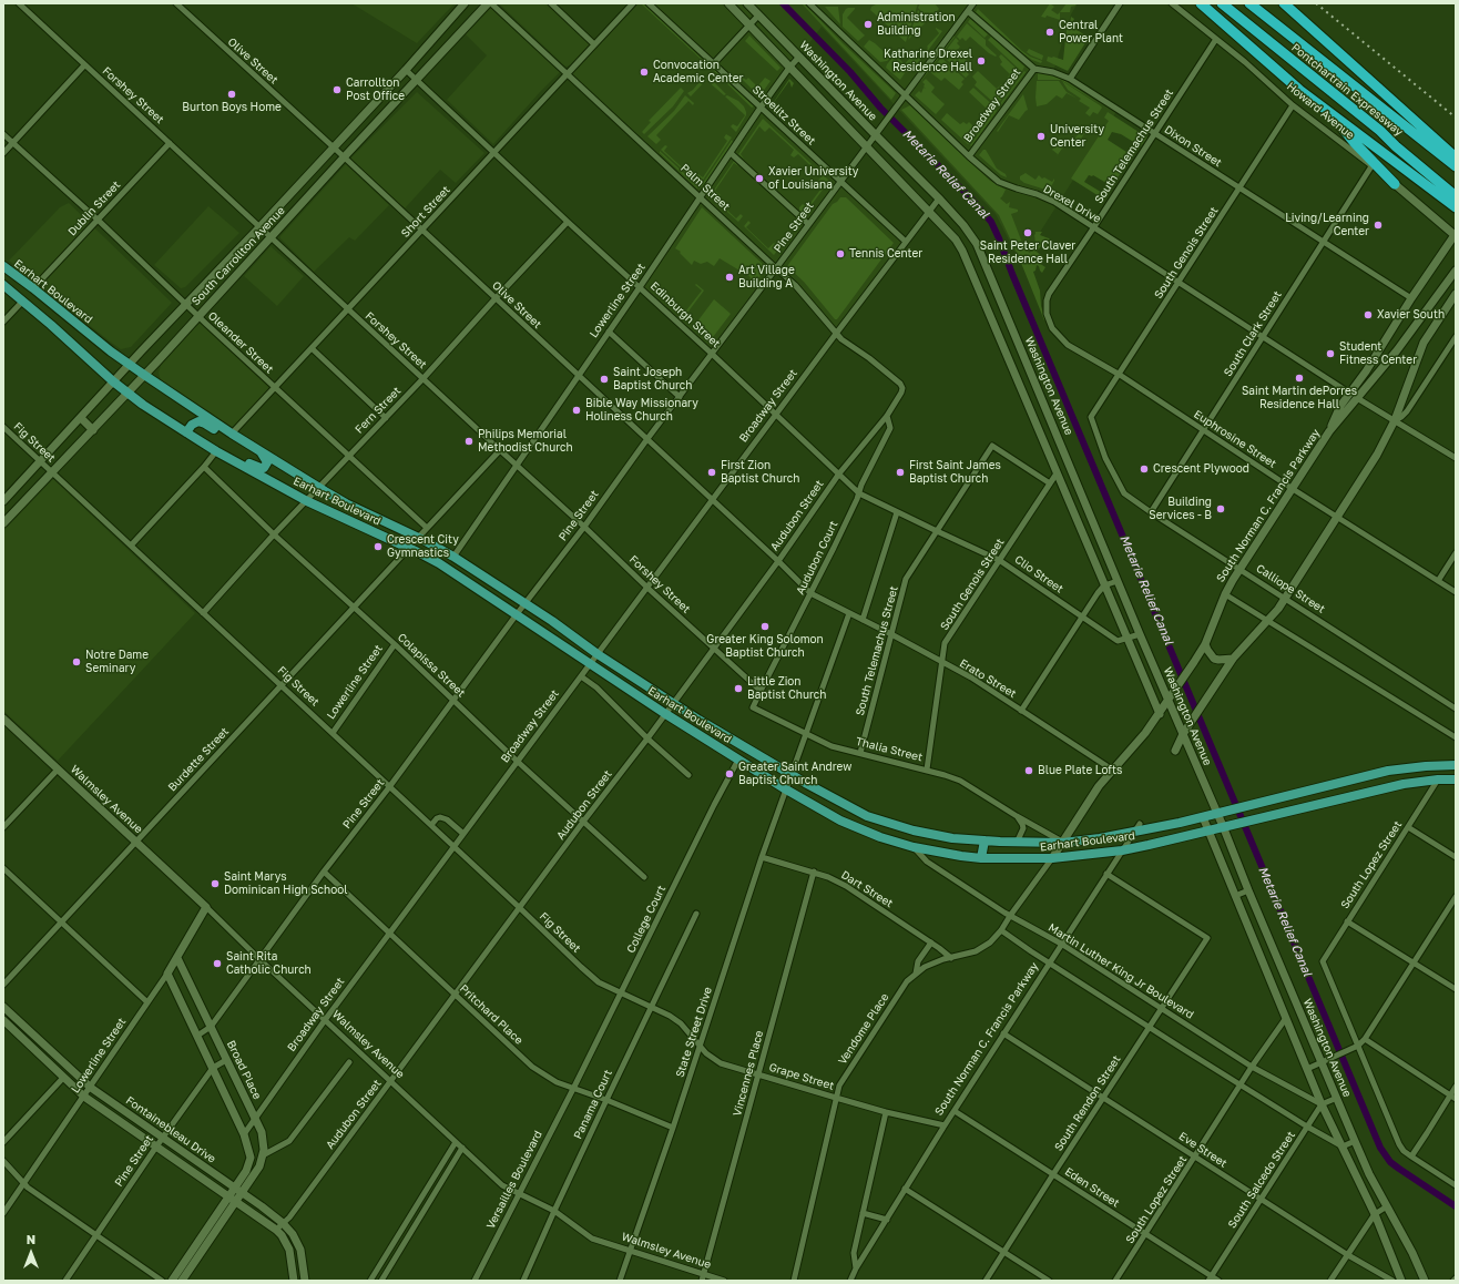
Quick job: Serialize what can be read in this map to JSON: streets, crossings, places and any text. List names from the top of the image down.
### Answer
{
  "streets": {
    "highway": ["Pontchartrain Expressway"],
    "main road": ["Earhart Boulevard"],
    "street": [
      "Olive Street",
      "Washington Avenue",
      "Forshey Street",
      "Broadway Street",
      "Howard Avenue",
      "Stroelitz Street",
      "South Telemachus Street",
      "Dixon Street",
      "Palm Street",
      "Drexel Drive",
      "Dublin Street",
      "Short Street",
      "Pine Street",
      "South Genois Street",
      "South Carrollton Avenue",
      "Lowerline Street",
      "Edinburgh Street",
      "South Clark Street",
      "Oleander Street",
      "Fern Street",
      "Euphrosine Street",
      "Fig Street",
      "South Norman C. Francis Parkway",
      "Audubon Street",
      "Audubon Court",
      "Clio Street",
      "Calliope Street",
      "Colapissa Street",
      "Erato Street",
      "Thalia Street",
      "Burdette Street",
      "Walmsley Avenue",
      "South Lopez Street",
      "Dart Street",
      "College Court",
      "Martin Luther King Jr Boulevard",
      "Pritchard Place",
      "Vendome Place",
      "State Street Drive",
      "Broad Place",
      "Vincennes Place",
      "Grape Street",
      "South Rendon Street",
      "Panama Court",
      "Fontainebleau Drive",
      "Eve Street",
      "Versailles Boulevard",
      "South Salcedo Street",
      "Eden Street"
    ]
  },
  "crossings": [
    ["Olive Street", "Broadway Street"],
    ["Olive Street", "Short Street"],
    ["Olive Street", "Pine Street"],
    ["Olive Street", "South Carrollton Avenue"],
    ["Olive Street", "Lowerline Street"],
    ["Olive Street", "Fern Street"],
    ["Olive Street", "Audubon Street"],
    ["Olive Street", "Audubon Court"],
    ["Olive Street", "Erato Street"],
    ["Olive Street", "State Street Drive"],
    ["Washington Avenue", "Broadway Street"],
    ["Washington Avenue", "Pine Street"],
    ["Washington Avenue", "Earhart Boulevard"],
    ["Washington Avenue", "Lowerline Street"],
    ["Washington Avenue", "South Norman C. Francis Parkway"],
    ["Forshey Street", "Broadway Street"],
    ["Forshey Street", "Dublin Street"],
    ["Forshey Street", "Short Street"],
    ["Forshey Street", "Pine Street"],
    ["Forshey Street", "South Carrollton Avenue"],
    ["Forshey Street", "Lowerline Street"],
    ["Forshey Street", "Fern Street"],
    ["Forshey Street", "Audubon Street"],
    ["Forshey Street", "Audubon Court"],
    ["Broadway Street", "Stroelitz Street"],
    ["Broadway Street", "Dixon Street"],
    ["Broadway Street", "Palm Street"],
    ["Broadway Street", "Drexel Drive"],
    ["Broadway Street", "Earhart Boulevard"],
    ["Broadway Street", "Edinburgh Street"],
    ["Broadway Street", "Fig Street"],
    ["Broadway Street", "Colapissa Street"],
    ["Broadway Street", "Walmsley Avenue"],
    ["Broadway Street", "Pritchard Place"],
    ["Broadway Street", "Broad Place"],
    ["Howard Avenue", "South Telemachus Street"],
    ["Howard Avenue", "South Genois Street"],
    ["Howard Avenue", "South Clark Street"],
    ["Howard Avenue", "South Norman C. Francis Parkway"],
    ["Stroelitz Street", "Pine Street"],
    ["Stroelitz Street", "Lowerline Street"],
    ["South Telemachus Street", "Dixon Street"],
    ["South Telemachus Street", "Drexel Drive"],
    ["South Telemachus Street", "South Genois Street"],
    ["South Telemachus Street", "Euphrosine Street"],
    ["South Telemachus Street", "Clio Street"],
    ["South Telemachus Street", "Erato Street"],
    ["South Telemachus Street", "Thalia Street"],
    ["Dixon Street", "Pine Street"],
    ["Dixon Street", "South Genois Street"],
    ["Dixon Street", "South Clark Street"],
    ["Dixon Street", "South Norman C. Francis Parkway"],
    ["Palm Street", "Short Street"],
    ["Palm Street", "Pine Street"],
    ["Palm Street", "South Carrollton Avenue"],
    ["Palm Street", "Lowerline Street"],
    ["Palm Street", "Audubon Street"],
    ["Drexel Drive", "Pine Street"],
    ["Drexel Drive", "South Genois Street"],
    ["Drexel Drive", "South Clark Street"],
    ["Drexel Drive", "South Norman C. Francis Parkway"],
    ["Dublin Street", "Earhart Boulevard"],
    ["Dublin Street", "Oleander Street"],
    ["Short Street", "Earhart Boulevard"],
    ["Short Street", "Edinburgh Street"],
    ["Short Street", "Oleander Street"],
    ["Pine Street", "Earhart Boulevard"],
    ["Pine Street", "Edinburgh Street"],
    ["Pine Street", "Fig Street"],
    ["Pine Street", "Colapissa Street"],
    ["Pine Street", "Walmsley Avenue"],
    ["Pine Street", "Pritchard Place"],
    ["Pine Street", "Broad Place"],
    ["Pine Street", "Fontainebleau Drive"],
    ["South Genois Street", "Euphrosine Street"],
    ["South Genois Street", "Clio Street"],
    ["South Genois Street", "Calliope Street"],
    ["South Genois Street", "Erato Street"],
    ["South Genois Street", "Thalia Street"],
    ["South Carrollton Avenue", "Earhart Boulevard"],
    ["South Carrollton Avenue", "Edinburgh Street"],
    ["South Carrollton Avenue", "Oleander Street"],
    ["South Carrollton Avenue", "Fig Street"],
    ["Earhart Boulevard", "Lowerline Street"],
    ["Earhart Boulevard", "Fern Street"],
    ["Earhart Boulevard", "South Norman C. Francis Parkway"],
    ["Earhart Boulevard", "Audubon Street"],
    ["Earhart Boulevard", "Thalia Street"],
    ["Earhart Boulevard", "Burdette Street"],
    ["Earhart Boulevard", "South Lopez Street"],
    ["Earhart Boulevard", "College Court"],
    ["Earhart Boulevard", "Martin Luther King Jr Boulevard"],
    ["Earhart Boulevard", "Vendome Place"],
    ["Earhart Boulevard", "State Street Drive"],
    ["Lowerline Street", "Edinburgh Street"],
    ["Lowerline Street", "Fig Street"],
    ["Lowerline Street", "Colapissa Street"],
    ["Lowerline Street", "Walmsley Avenue"],
    ["Lowerline Street", "Broad Place"],
    ["Lowerline Street", "Fontainebleau Drive"],
    ["Edinburgh Street", "Fern Street"],
    ["Edinburgh Street", "Audubon Street"],
    ["Edinburgh Street", "Audubon Court"],
    ["Edinburgh Street", "Clio Street"],
    ["South Clark Street", "Euphrosine Street"],
    ["South Clark Street", "Calliope Street"],
    ["Oleander Street", "Fern Street"],
    ["Fern Street", "Fig Street"],
    ["Fern Street", "Colapissa Street"],
    ["Euphrosine Street", "South Norman C. Francis Parkway"],
    ["Fig Street", "Audubon Street"],
    ["Fig Street", "Burdette Street"],
    ["Fig Street", "College Court"],
    ["Fig Street", "Grape Street"],
    ["South Norman C. Francis Parkway", "Calliope Street"],
    ["South Norman C. Francis Parkway", "Erato Street"],
    ["South Norman C. Francis Parkway", "Thalia Street"],
    ["South Norman C. Francis Parkway", "Martin Luther King Jr Boulevard"],
    ["South Norman C. Francis Parkway", "Vendome Place"],
    ["South Norman C. Francis Parkway", "Grape Street"],
    ["South Norman C. Francis Parkway", "South Rendon Street"],
    ["South Norman C. Francis Parkway", "Eve Street"],
    ["South Norman C. Francis Parkway", "Eden Street"],
    ["Audubon Street", "Audubon Court"],
    ["Audubon Street", "Colapissa Street"],
    ["Audubon Street", "Walmsley Avenue"],
    ["Audubon Street", "Pritchard Place"],
    ["Audubon Street", "Fontainebleau Drive"],
    ["Audubon Court", "Thalia Street"],
    ["Colapissa Street", "Burdette Street"],
    ["Erato Street", "State Street Drive"],
    ["Thalia Street", "State Street Drive"],
    ["Burdette Street", "Walmsley Avenue"],
    ["Walmsley Avenue", "State Street Drive"],
    ["Walmsley Avenue", "Vincennes Place"],
    ["Walmsley Avenue", "Panama Court"],
    ["Walmsley Avenue", "Versailles Boulevard"],
    ["South Lopez Street", "Martin Luther King Jr Boulevard"],
    ["South Lopez Street", "Eve Street"],
    ["South Lopez Street", "Eden Street"],
    ["Dart Street", "Vendome Place"],
    ["Dart Street", "State Street Drive"],
    ["Dart Street", "Vincennes Place"],
    ["College Court", "Pritchard Place"],
    ["College Court", "Grape Street"],
    ["College Court", "Versailles Boulevard"],
    ["Martin Luther King Jr Boulevard", "Vendome Place"],
    ["Martin Luther King Jr Boulevard", "South Rendon Street"],
    ["Martin Luther King Jr Boulevard", "South Salcedo Street"],
    ["Pritchard Place", "State Street Drive"],
    ["Pritchard Place", "Panama Court"],
    ["Pritchard Place", "Versailles Boulevard"],
    ["Vendome Place", "Grape Street"],
    ["State Street Drive", "Grape Street"],
    ["Vincennes Place", "Grape Street"],
    ["Grape Street", "Panama Court"],
    ["South Rendon Street", "Eve Street"],
    ["South Rendon Street", "Eden Street"],
    ["Eve Street", "South Salcedo Street"],
    ["South Salcedo Street", "Eden Street"]
  ],
  "water": ["Metarie Relief Canal"],
  "places": [
    "Administration Building",
    "Central Power Plant",
    "Katharine Drexel Residence Hall",
    "Convocation Academic Center",
    "Carrollton Post Office",
    "Burton Boys Home",
    "University Center",
    "Xavier University of Louisiana",
    "Living/Learning Center",
    "Saint Peter Claver Residence Hall",
    "Tennis Center",
    "Art Village Building A",
    "Xavier South",
    "Student Fitness Center",
    "Saint Martin dePorres Residence Hall",
    "Saint Joseph Baptist Church",
    "Bible Way Missionary Holiness Church",
    "Philips Memorial Methodist Church",
    "Crescent Plywood",
    "First Zion Baptist Church",
    "First Saint James Baptist Church",
    "Building Services - B",
    "Crescent City Gymnastics",
    "Greater King Solomon Baptist Church",
    "Notre Dame Seminary",
    "Little Zion Baptist Church",
    "Blue Plate Lofts",
    "Greater Saint Andrew Baptist Church",
    "Saint Marys Dominican High School",
    "Saint Rita Catholic Church"
  ],
  "north": "top"
}
